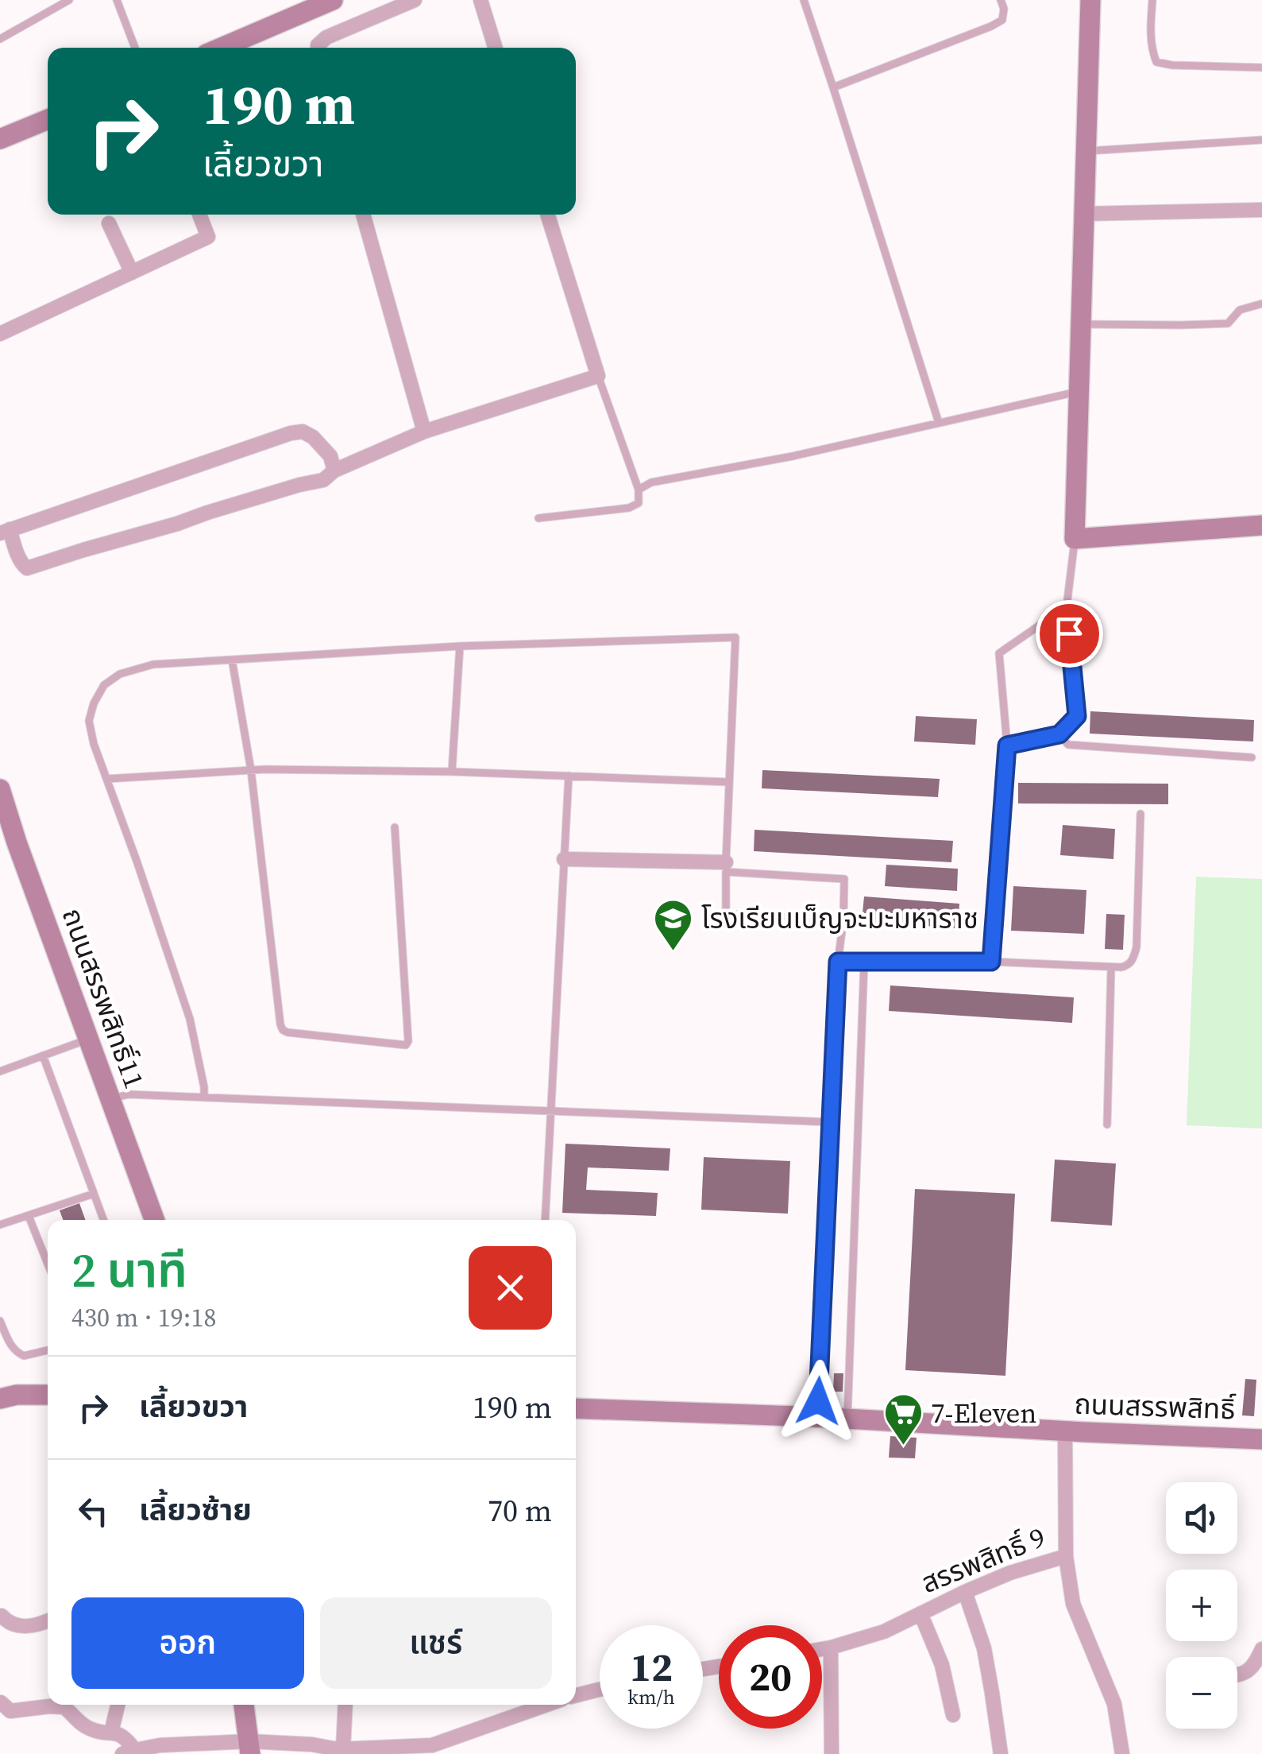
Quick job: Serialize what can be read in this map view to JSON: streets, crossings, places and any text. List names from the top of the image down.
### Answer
{
  "streets": {
    "street": ["ถนนสรรพสิทธิ์11", "ถนนสรรพสิทธิ์", "สรรพสิทธิ์ 9"]
  },
  "crossings": [
    ["ถนนสรรพสิทธิ์", "สรรพสิทธิ์ 9"]
  ],
  "places": {
    "school or university": ["โรงเรียนเบ็ญจะมะมหาราช"],
    "supermarket": ["7-Eleven"]
  },
  "page": {
    "turn": ["190 m", "เลี้ยวขวา"],
    "heading": ["2 นาที", "430 m · 19:18"],
    "list": [
      {
        "name": "เลี้ยวขวา",
        "value": "190 m"
      },
      {
        "name": "เลี้ยวซ้าย",
        "value": "70 m"
      }
    ],
    "map_buttons": ["+", "−"],
    "buttons": ["ออก", "แชร์"],
    "speed": "12 km/h",
    "limit": "20"
  }
}
